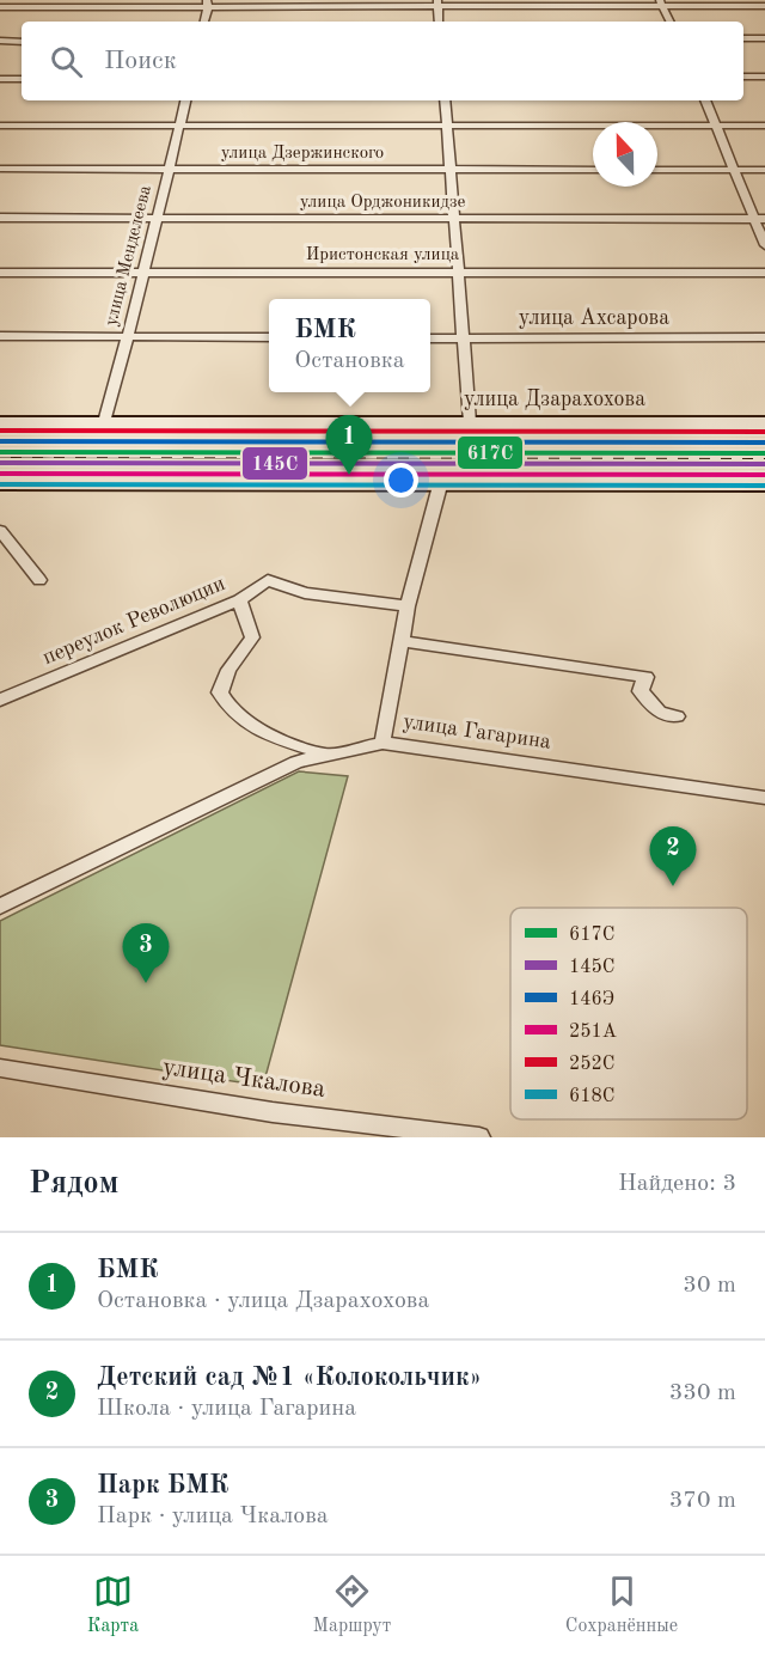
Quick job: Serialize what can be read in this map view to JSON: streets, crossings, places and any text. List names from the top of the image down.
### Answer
{
  "streets": {
    "street": [
      "улица Дзержинского",
      "улица Орджоникидзе",
      "Иристонская улица",
      "улица Менделеева",
      "улица Ахсарова",
      "улица Дзарахохова",
      "переулок Революции",
      "улица Гагарина",
      "улица Чкалова"
    ]
  },
  "crossings": [
    ["улица Дзержинского", "улица Менделеева"],
    ["улица Орджоникидзе", "улица Менделеева"],
    ["Иристонская улица", "улица Менделеева"],
    ["улица Менделеева", "улица Дзарахохова"]
  ],
  "lines": [
    "transit line 252С",
    "transit line 146Э",
    "transit line 617C",
    "transit line 145С",
    "transit line 251А",
    "transit line 618С"
  ],
  "legend": [
    "617C",
    "145С",
    "146Э",
    "251А",
    "252С",
    "618С"
  ],
  "north": "top",
  "page": {
    "search": "Поиск",
    "popup": ["БМК", "Остановка"],
    "pins": ["1", "2", "3"],
    "heading": ["Рядом", "Найдено: 3"],
    "list": [
      {
        "mark": "1",
        "name": "БМК",
        "note": "Остановка · улица Дзарахохова",
        "value": "30 m"
      },
      {
        "mark": "2",
        "name": "Детский сад №1 «Колокольчик»",
        "note": "Школа · улица Гагарина",
        "value": "330 m"
      },
      {
        "mark": "3",
        "name": "Парк БМК",
        "note": "Парк · улица Чкалова",
        "value": "370 m"
      }
    ],
    "nav": ["Карта", "Маршрут", "Сохранённые"]
  }
}
